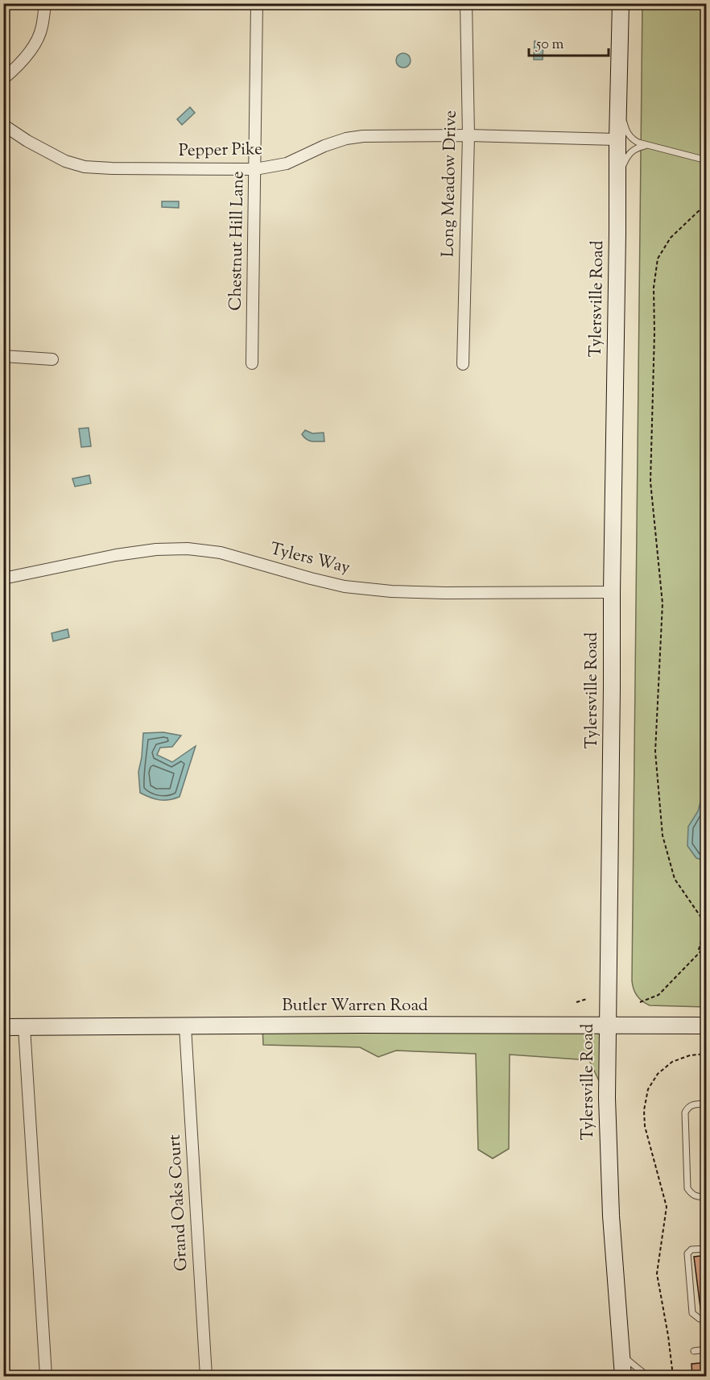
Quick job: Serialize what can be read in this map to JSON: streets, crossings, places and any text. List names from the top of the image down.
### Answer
{
  "streets": {
    "main road": ["Tylersville Road", "Butler Warren Road"],
    "street": [
      "Pepper Pike",
      "Long Meadow Drive",
      "Chestnut Hill Lane",
      "Tylers Way",
      "Grand Oaks Court"
    ]
  },
  "crossings": [
    ["Pepper Pike", "Long Meadow Drive"],
    ["Pepper Pike", "Chestnut Hill Lane"],
    ["Pepper Pike", "Tylersville Road"],
    ["Tylersville Road", "Tylers Way"],
    ["Tylersville Road", "Butler Warren Road"],
    ["Butler Warren Road", "Grand Oaks Court"]
  ],
  "scale_bar": "50 m"
}
